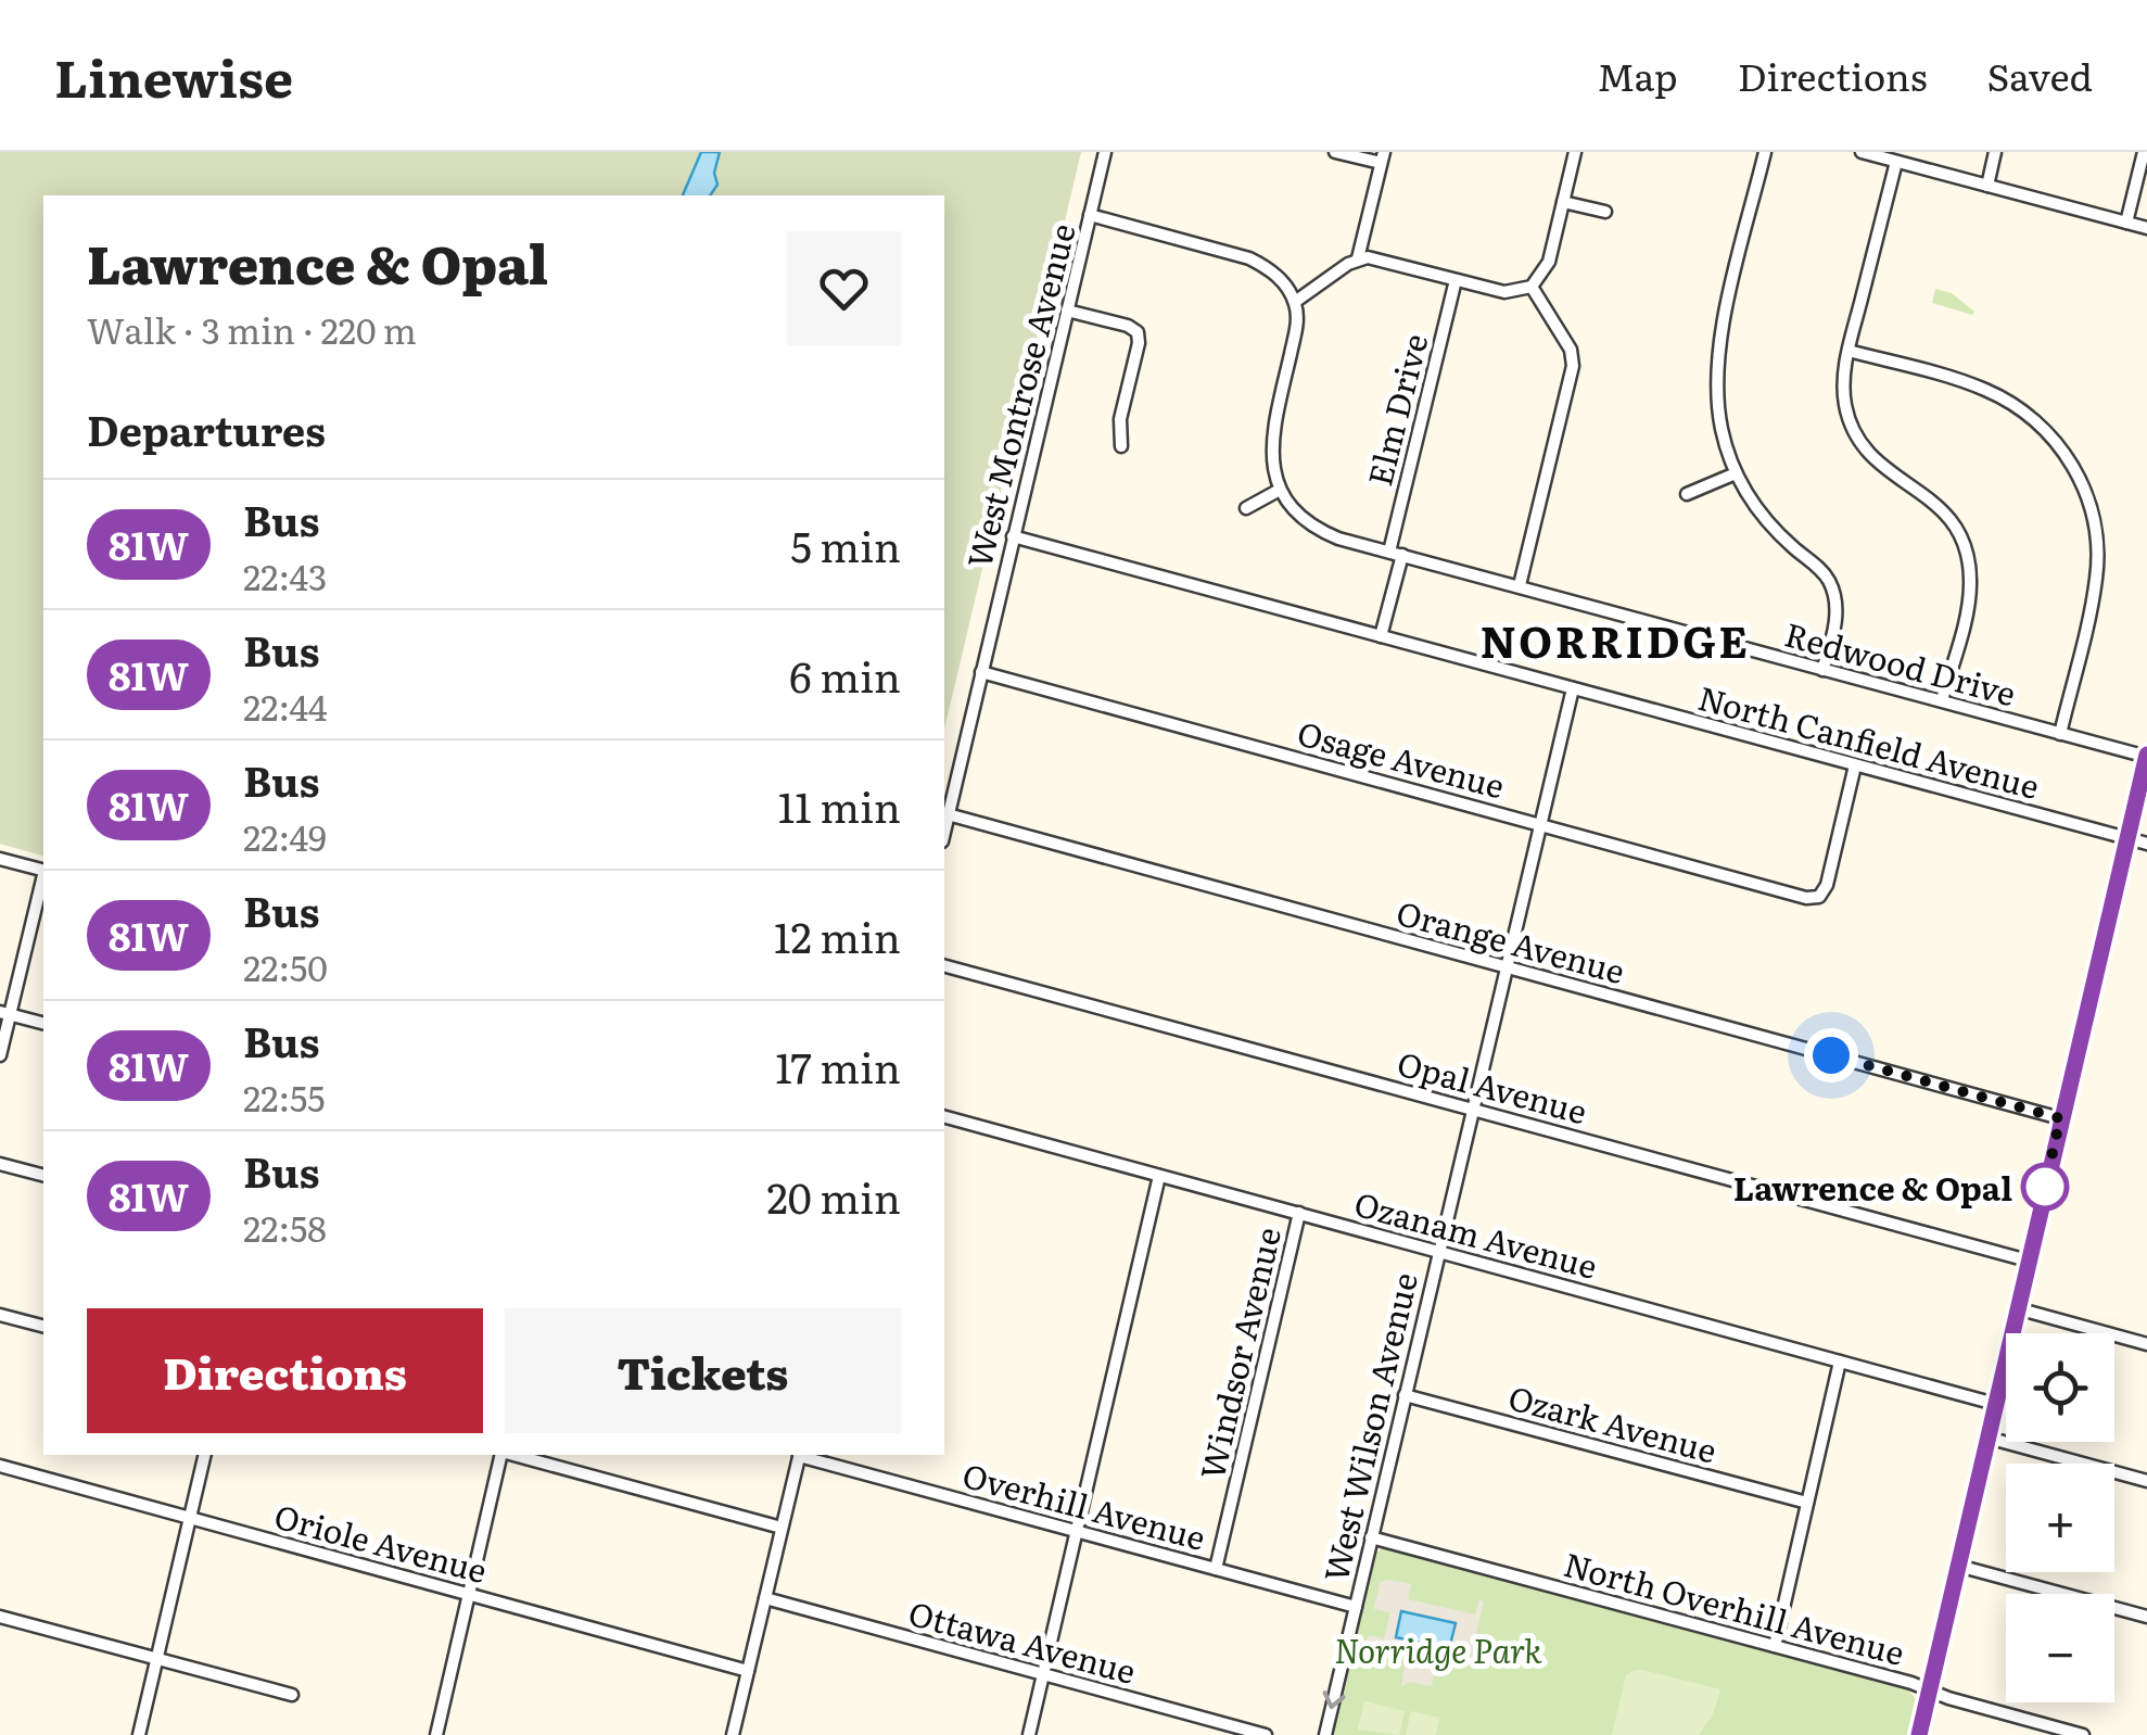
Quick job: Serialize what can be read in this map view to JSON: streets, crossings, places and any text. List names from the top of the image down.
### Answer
{
  "streets": {
    "street": [
      "West Montrose Avenue",
      "Elm Drive",
      "Redwood Drive",
      "North Canfield Avenue",
      "Osage Avenue",
      "Orange Avenue",
      "Opal Avenue",
      "Ozanam Avenue",
      "Windsor Avenue",
      "Ozark Avenue",
      "West Wilson Avenue",
      "Overhill Avenue",
      "Oriole Avenue",
      "North Overhill Avenue",
      "Ottawa Avenue"
    ]
  },
  "crossings": [
    ["West Montrose Avenue", "North Canfield Avenue"],
    ["West Montrose Avenue", "Osage Avenue"],
    ["West Montrose Avenue", "Orange Avenue"],
    ["Elm Drive", "Redwood Drive"],
    ["Elm Drive", "North Canfield Avenue"],
    ["North Canfield Avenue", "Osage Avenue"],
    ["North Canfield Avenue", "West Wilson Avenue"],
    ["Osage Avenue", "West Wilson Avenue"],
    ["Orange Avenue", "West Wilson Avenue"],
    ["Opal Avenue", "West Wilson Avenue"],
    ["Ozanam Avenue", "Windsor Avenue"],
    ["Ozanam Avenue", "West Wilson Avenue"],
    ["Windsor Avenue", "Overhill Avenue"],
    ["Ozark Avenue", "West Wilson Avenue"],
    ["West Wilson Avenue", "Overhill Avenue"],
    ["West Wilson Avenue", "North Overhill Avenue"]
  ],
  "districts": ["NORRIDGE"],
  "parks": ["Norridge Park"],
  "places": ["Lawrence & Opal"],
  "lines": ["bus line 81W"],
  "page": {
    "header": "Linewise",
    "nav": ["Map", "Directions", "Saved"],
    "heading": [
      ["Lawrence & Opal", "Walk · 3 min · 220 m"],
      "Departures"
    ],
    "list": [
      {
        "mark": "81W",
        "name": "Bus",
        "note": "22:43",
        "value": "5 min"
      },
      {
        "mark": "81W",
        "name": "Bus",
        "note": "22:44",
        "value": "6 min"
      },
      {
        "mark": "81W",
        "name": "Bus",
        "note": "22:49",
        "value": "11 min"
      },
      {
        "mark": "81W",
        "name": "Bus",
        "note": "22:50",
        "value": "12 min"
      },
      {
        "mark": "81W",
        "name": "Bus",
        "note": "22:55",
        "value": "17 min"
      },
      {
        "mark": "81W",
        "name": "Bus",
        "note": "22:58",
        "value": "20 min"
      }
    ],
    "buttons": ["Directions", "Tickets"],
    "map_buttons": ["+", "−"]
  }
}
